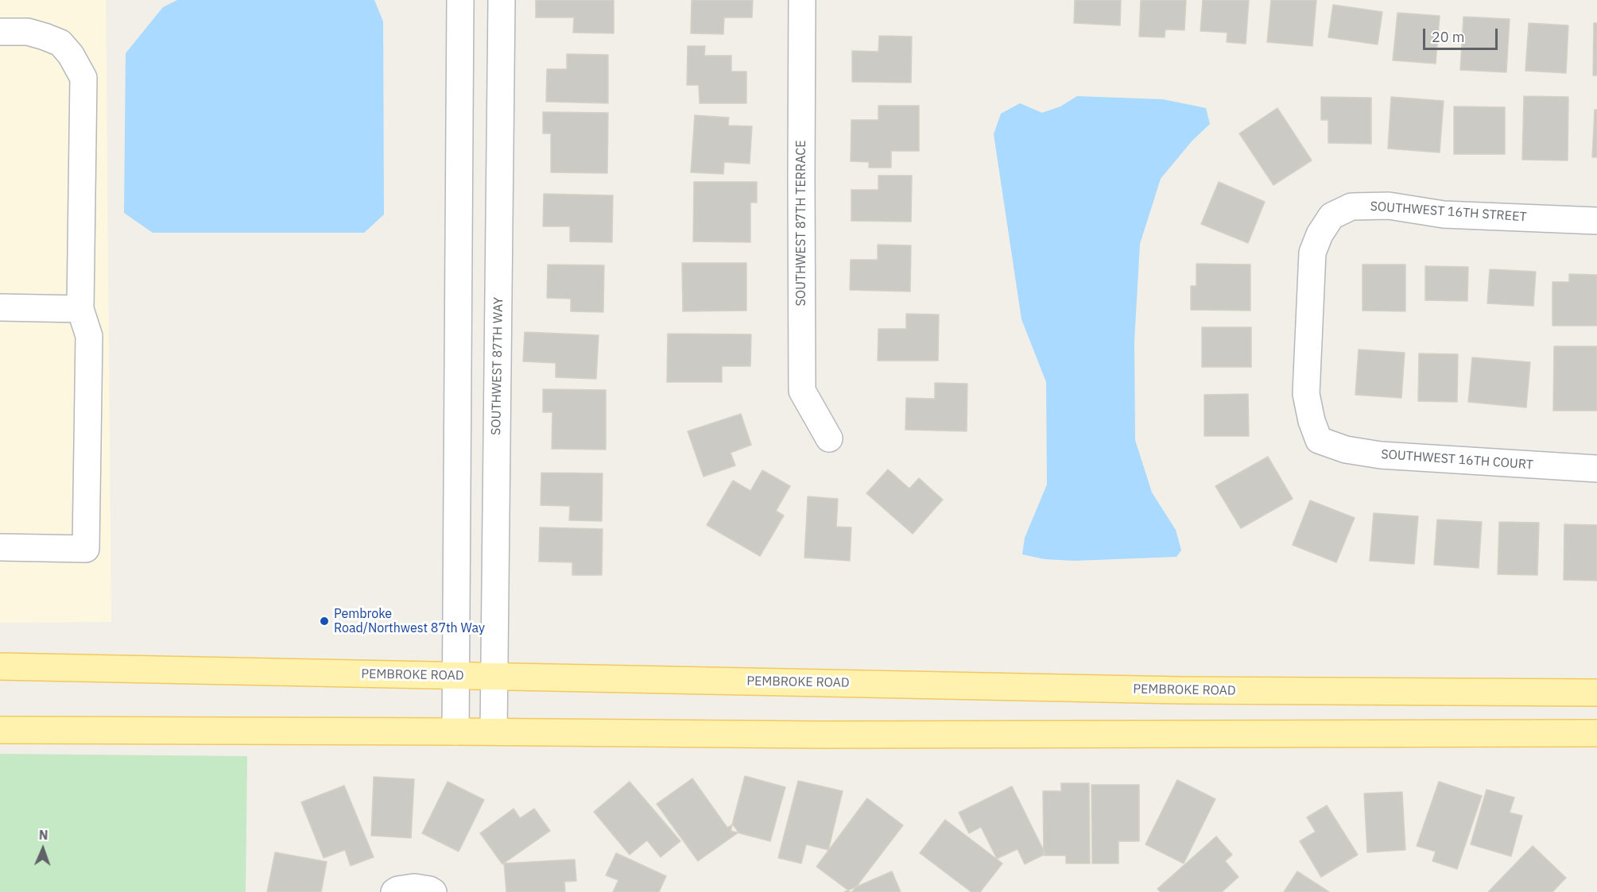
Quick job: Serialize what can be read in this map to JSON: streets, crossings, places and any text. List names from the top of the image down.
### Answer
{
  "streets": {
    "main road": ["PEMBROKE ROAD"],
    "street": [
      "SOUTHWEST 16TH STREET",
      "SOUTHWEST 87TH TERRACE",
      "SOUTHWEST 87TH WAY",
      "SOUTHWEST 16TH COURT"
    ]
  },
  "crossings": [
    ["SOUTHWEST 16TH STREET", "SOUTHWEST 16TH COURT"],
    ["SOUTHWEST 87TH WAY", "PEMBROKE ROAD"]
  ],
  "places": ["Pembroke Road/Northwest 87th Way"],
  "scale_bar": "20 m",
  "north": "top"
}
